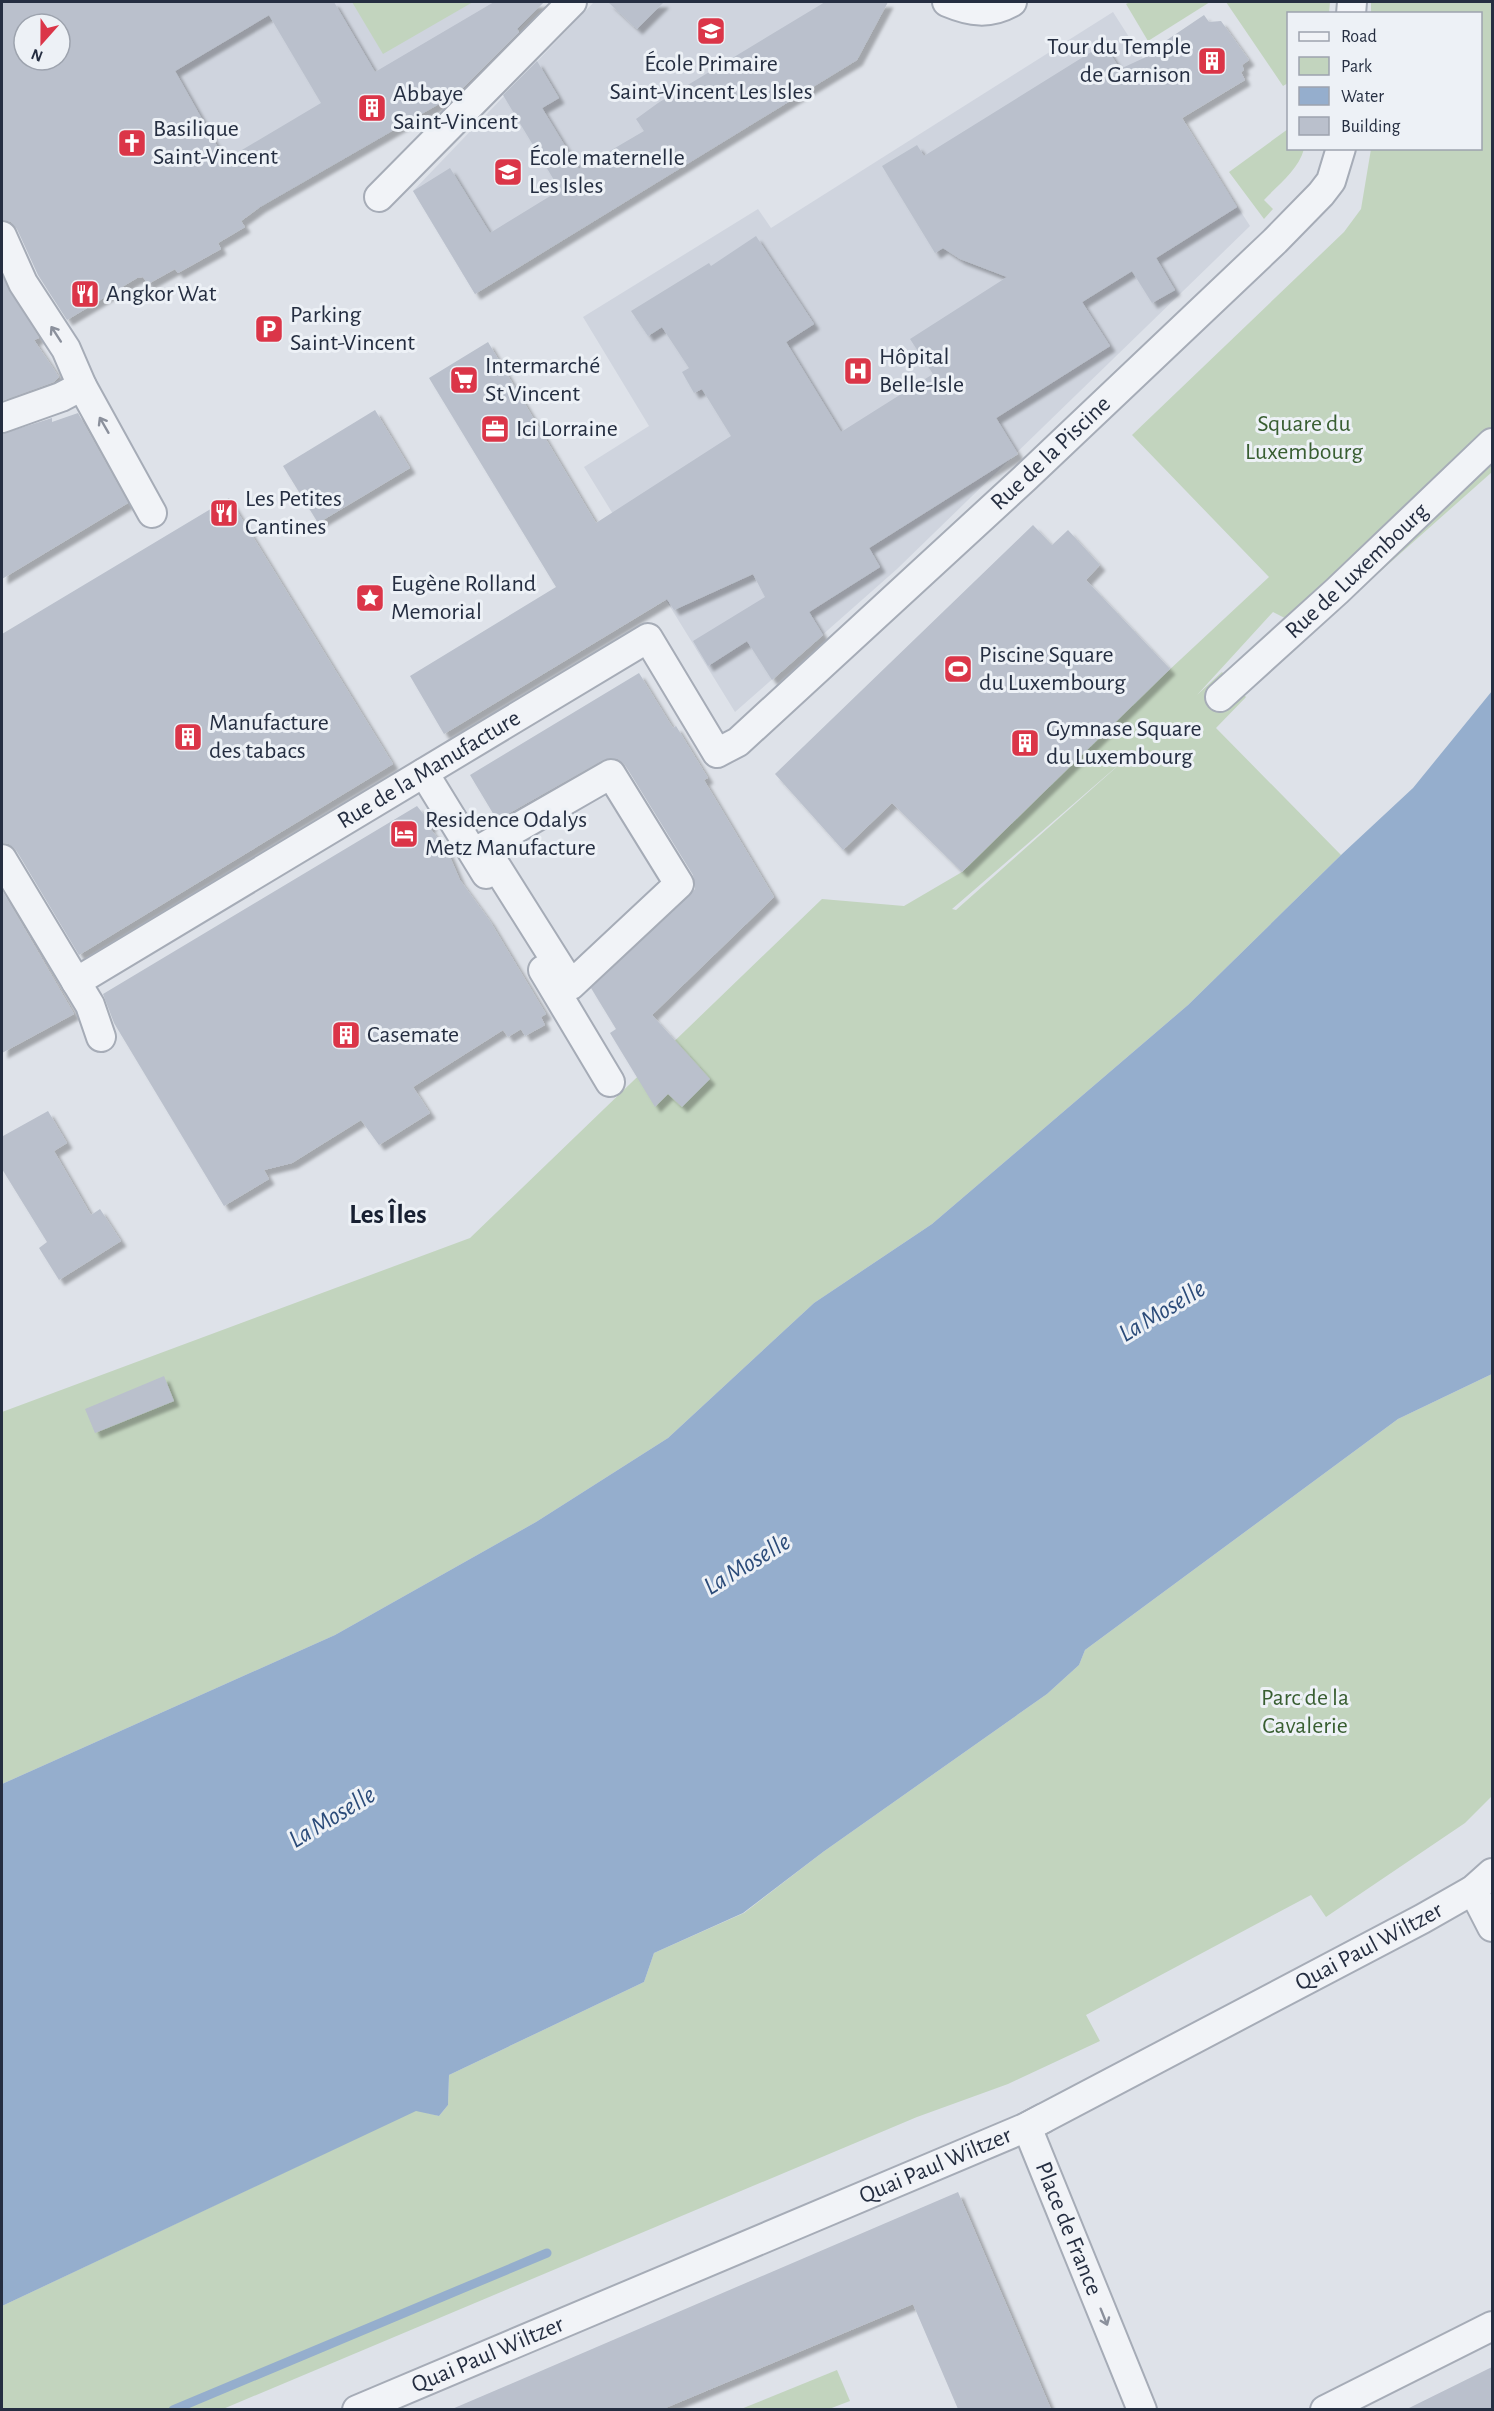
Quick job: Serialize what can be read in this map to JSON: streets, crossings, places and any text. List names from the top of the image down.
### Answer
{
  "streets": {
    "street": [
      "Rue de la Piscine",
      "Rue de Luxembourg",
      "Rue de la Manufacture",
      "Quai Paul Wiltzer",
      "Place de France"
    ]
  },
  "crossings": [
    ["Rue de la Piscine", "Rue de la Manufacture"],
    ["Quai Paul Wiltzer", "Place de France"]
  ],
  "one_way": ["Place de France"],
  "districts": ["Les Îles"],
  "water": ["La Moselle"],
  "parks": ["Square du Luxembourg", "Parc de la Cavalerie"],
  "places": {
    "school or university": ["École Primaire Saint-Vincent Les Isles", "École maternelle Les Isles"],
    "building": [
      "Tour du Temple de Garnison",
      "Abbaye Saint-Vincent",
      "Manufacture des tabacs",
      "Gymnase Square du Luxembourg",
      "Casemate"
    ],
    "church": ["Basilique Saint-Vincent"],
    "restaurant": ["Angkor Wat", "Les Petites Cantines"],
    "parking": ["Parking Saint-Vincent"],
    "hospital": ["Hôpital Belle-Isle"],
    "supermarket": ["Intermarché St Vincent"],
    "office": ["Ici Lorraine"],
    "place": ["Eugène Rolland Memorial"],
    "sports": ["Piscine Square du Luxembourg"],
    "hotel": ["Residence Odalys Metz Manufacture"]
  },
  "legend": [
    "Road",
    "Park",
    "Water",
    "Building"
  ],
  "north": "bottom"
}
